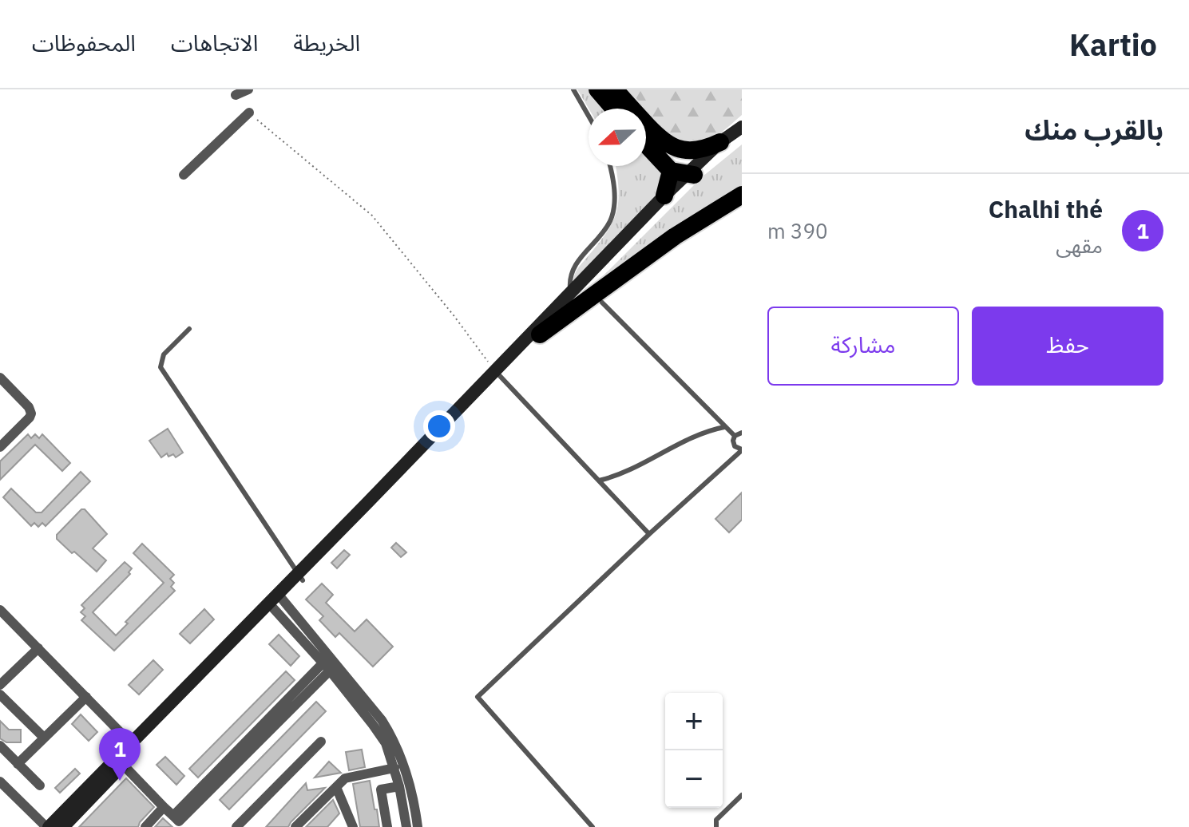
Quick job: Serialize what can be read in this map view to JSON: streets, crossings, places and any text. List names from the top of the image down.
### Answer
{
  "north": "left",
  "page": {
    "header": "Kartio",
    "nav": ["الخريطة", "الاتجاهات", "المحفوظات"],
    "heading": "بالقرب منك",
    "list": [
      {
        "mark": "1",
        "name": "Chalhi thé",
        "note": "مقهى",
        "value": "390 m"
      }
    ],
    "buttons": ["حفظ", "مشاركة"],
    "map_buttons": ["+", "−"],
    "pins": "1"
  }
}
